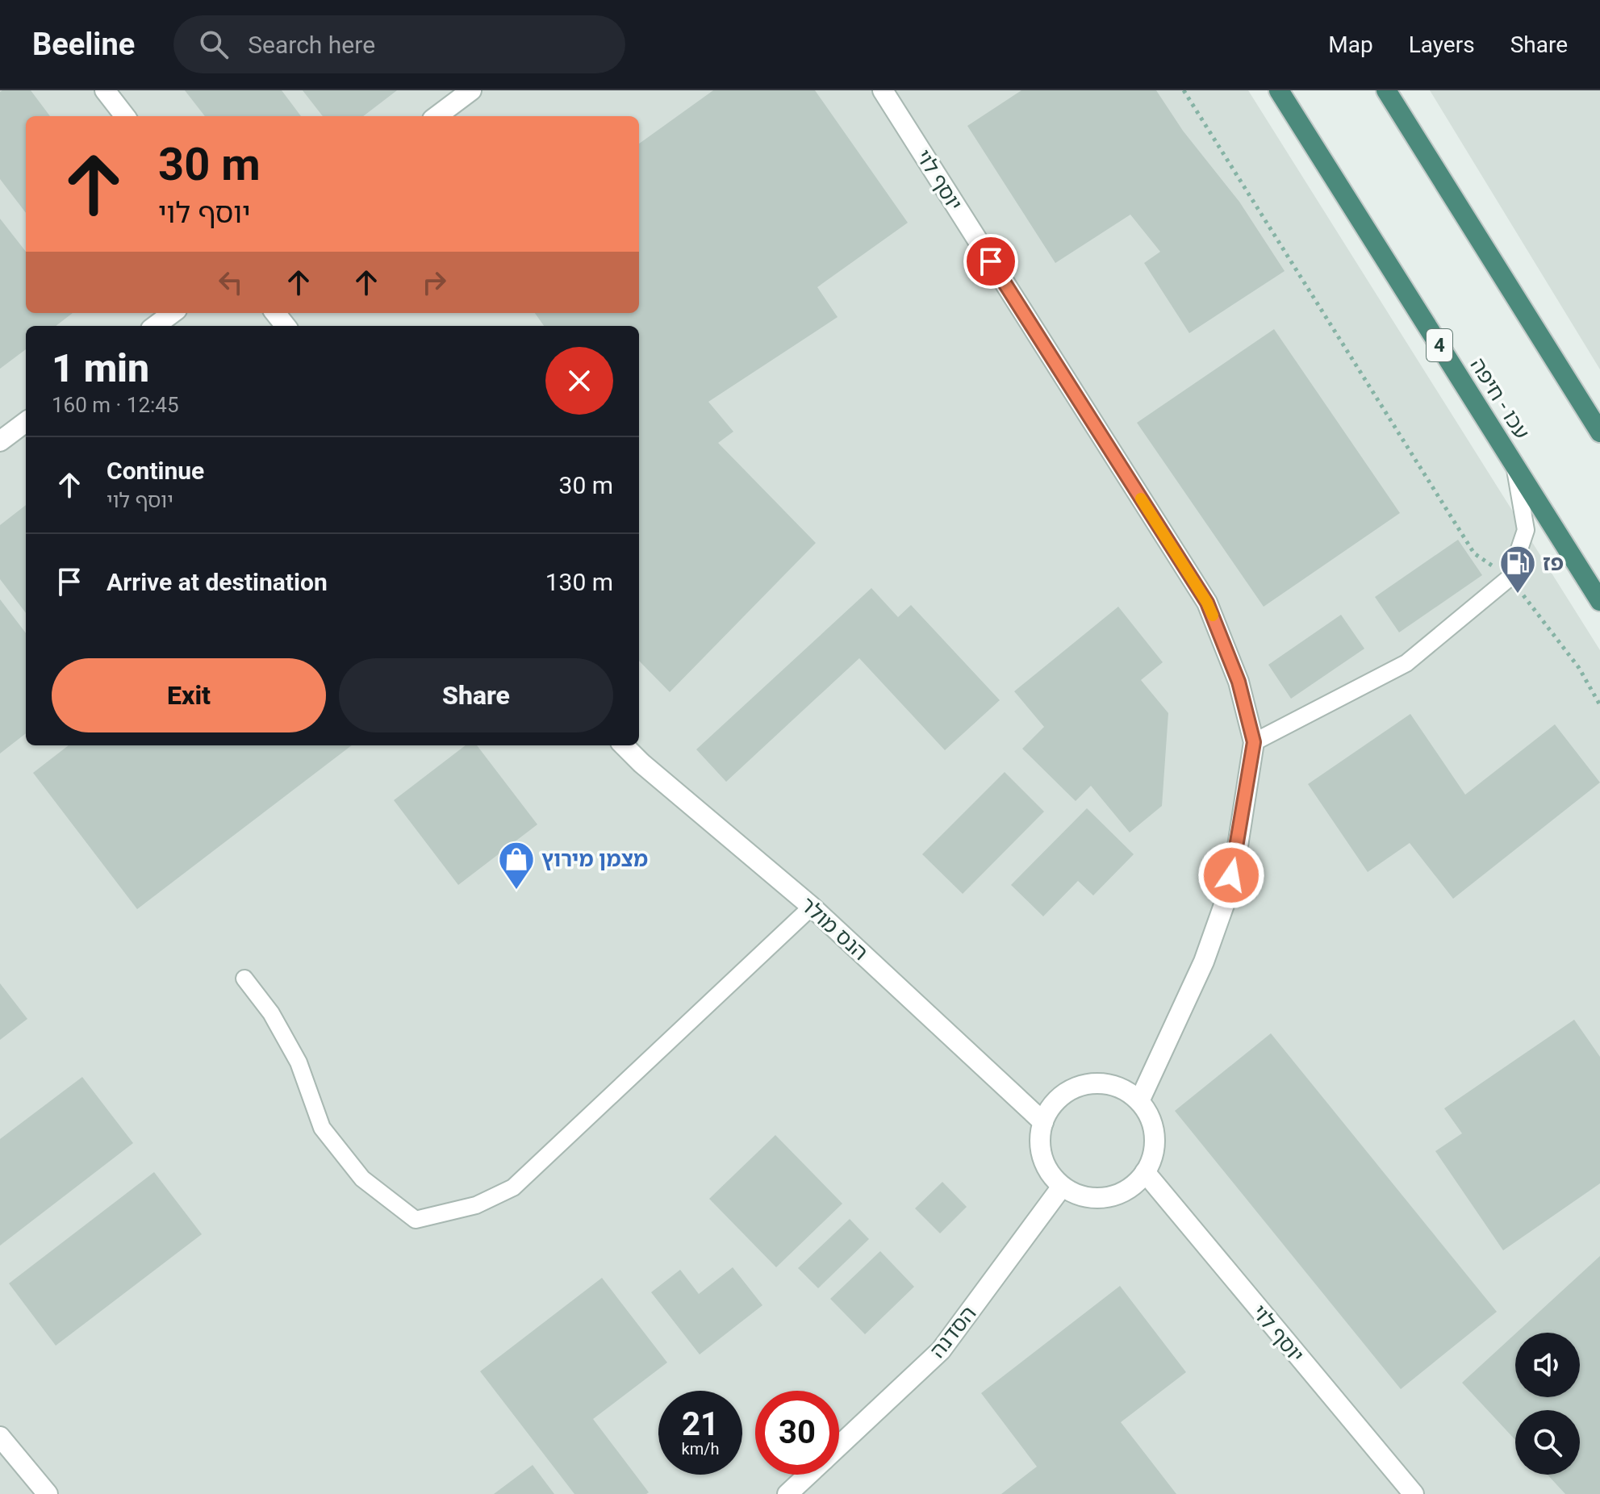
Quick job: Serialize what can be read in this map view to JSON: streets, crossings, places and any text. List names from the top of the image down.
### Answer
{
  "streets": {
    "highway": ["4", "עכו - חיפה"],
    "street": ["יוסף לוי", "הנס מולר", "הסדנה"]
  },
  "crossings": [
    ["יוסף לוי", "הנס מולר"],
    ["יוסף לוי", "הסדנה"],
    ["הנס מולר", "הסדנה"]
  ],
  "places": {
    "fuel station": ["פז"],
    "shop": ["מצמן מירוץ"]
  },
  "page": {
    "header": "Beeline",
    "search": "Search here",
    "nav": ["Map", "Layers", "Share"],
    "turn": ["30 m", "יוסף לוי"],
    "heading": ["1 min", "160 m · 12:45"],
    "list": [
      {
        "name": "Continue",
        "note": "יוסף לוי",
        "value": "30 m"
      },
      {
        "name": "Arrive at destination",
        "value": "130 m"
      }
    ],
    "buttons": ["Exit", "Share"],
    "speed": "21 km/h",
    "limit": "30"
  }
}
